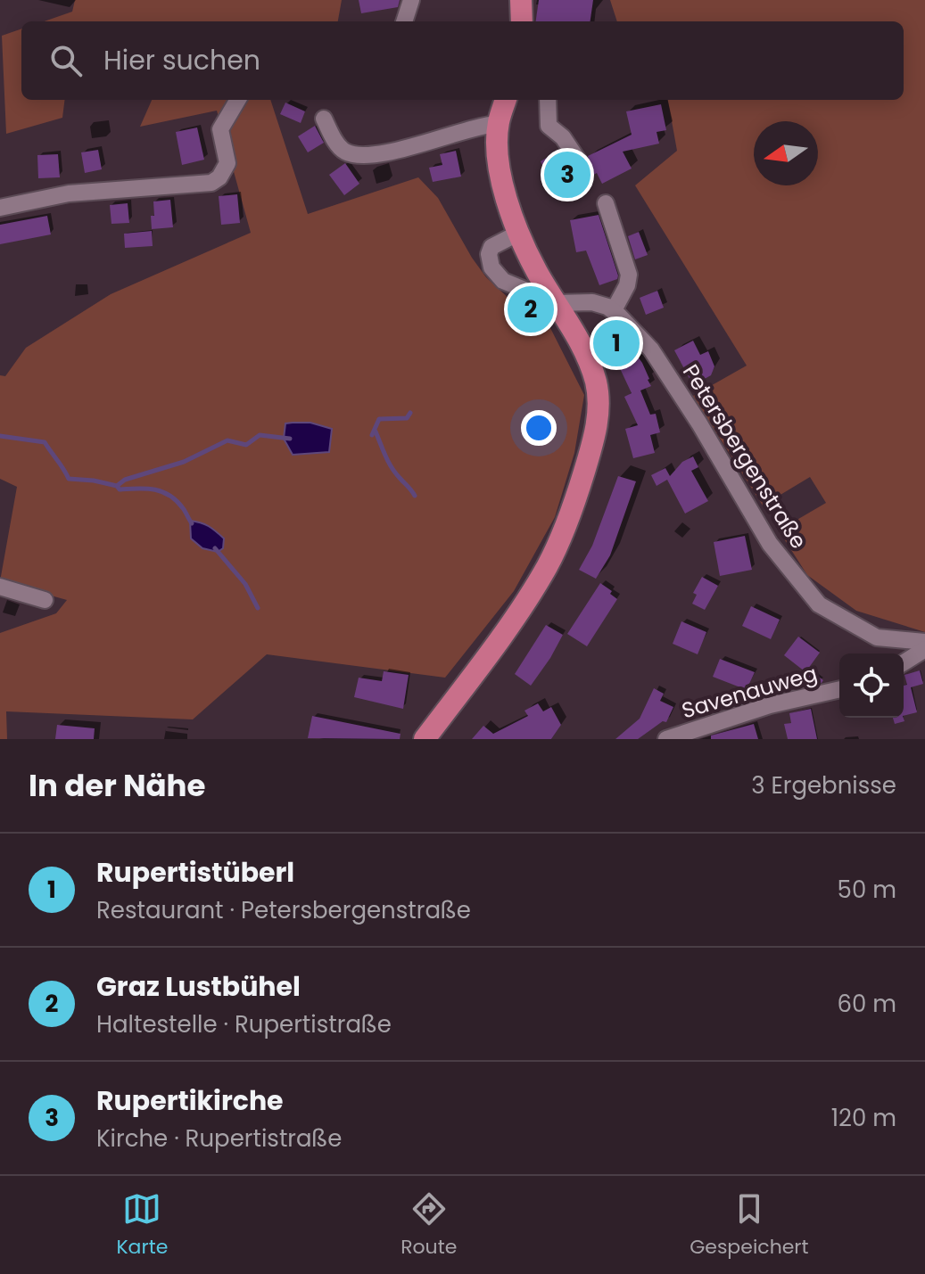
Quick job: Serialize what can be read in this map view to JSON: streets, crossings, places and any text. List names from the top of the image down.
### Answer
{
  "streets": {
    "street": ["Petersbergenstraße", "Savenauweg"]
  },
  "north": "left",
  "page": {
    "search": "Hier suchen",
    "pins": ["3", "2", "1"],
    "heading": ["In der Nähe", "3 Ergebnisse"],
    "list": [
      {
        "mark": "1",
        "name": "Rupertistüberl",
        "note": "Restaurant · Petersbergenstraße",
        "value": "50 m"
      },
      {
        "mark": "2",
        "name": "Graz Lustbühel",
        "note": "Haltestelle · Rupertistraße",
        "value": "60 m"
      },
      {
        "mark": "3",
        "name": "Rupertikirche",
        "note": "Kirche · Rupertistraße",
        "value": "120 m"
      }
    ],
    "nav": ["Karte", "Route", "Gespeichert"]
  }
}
